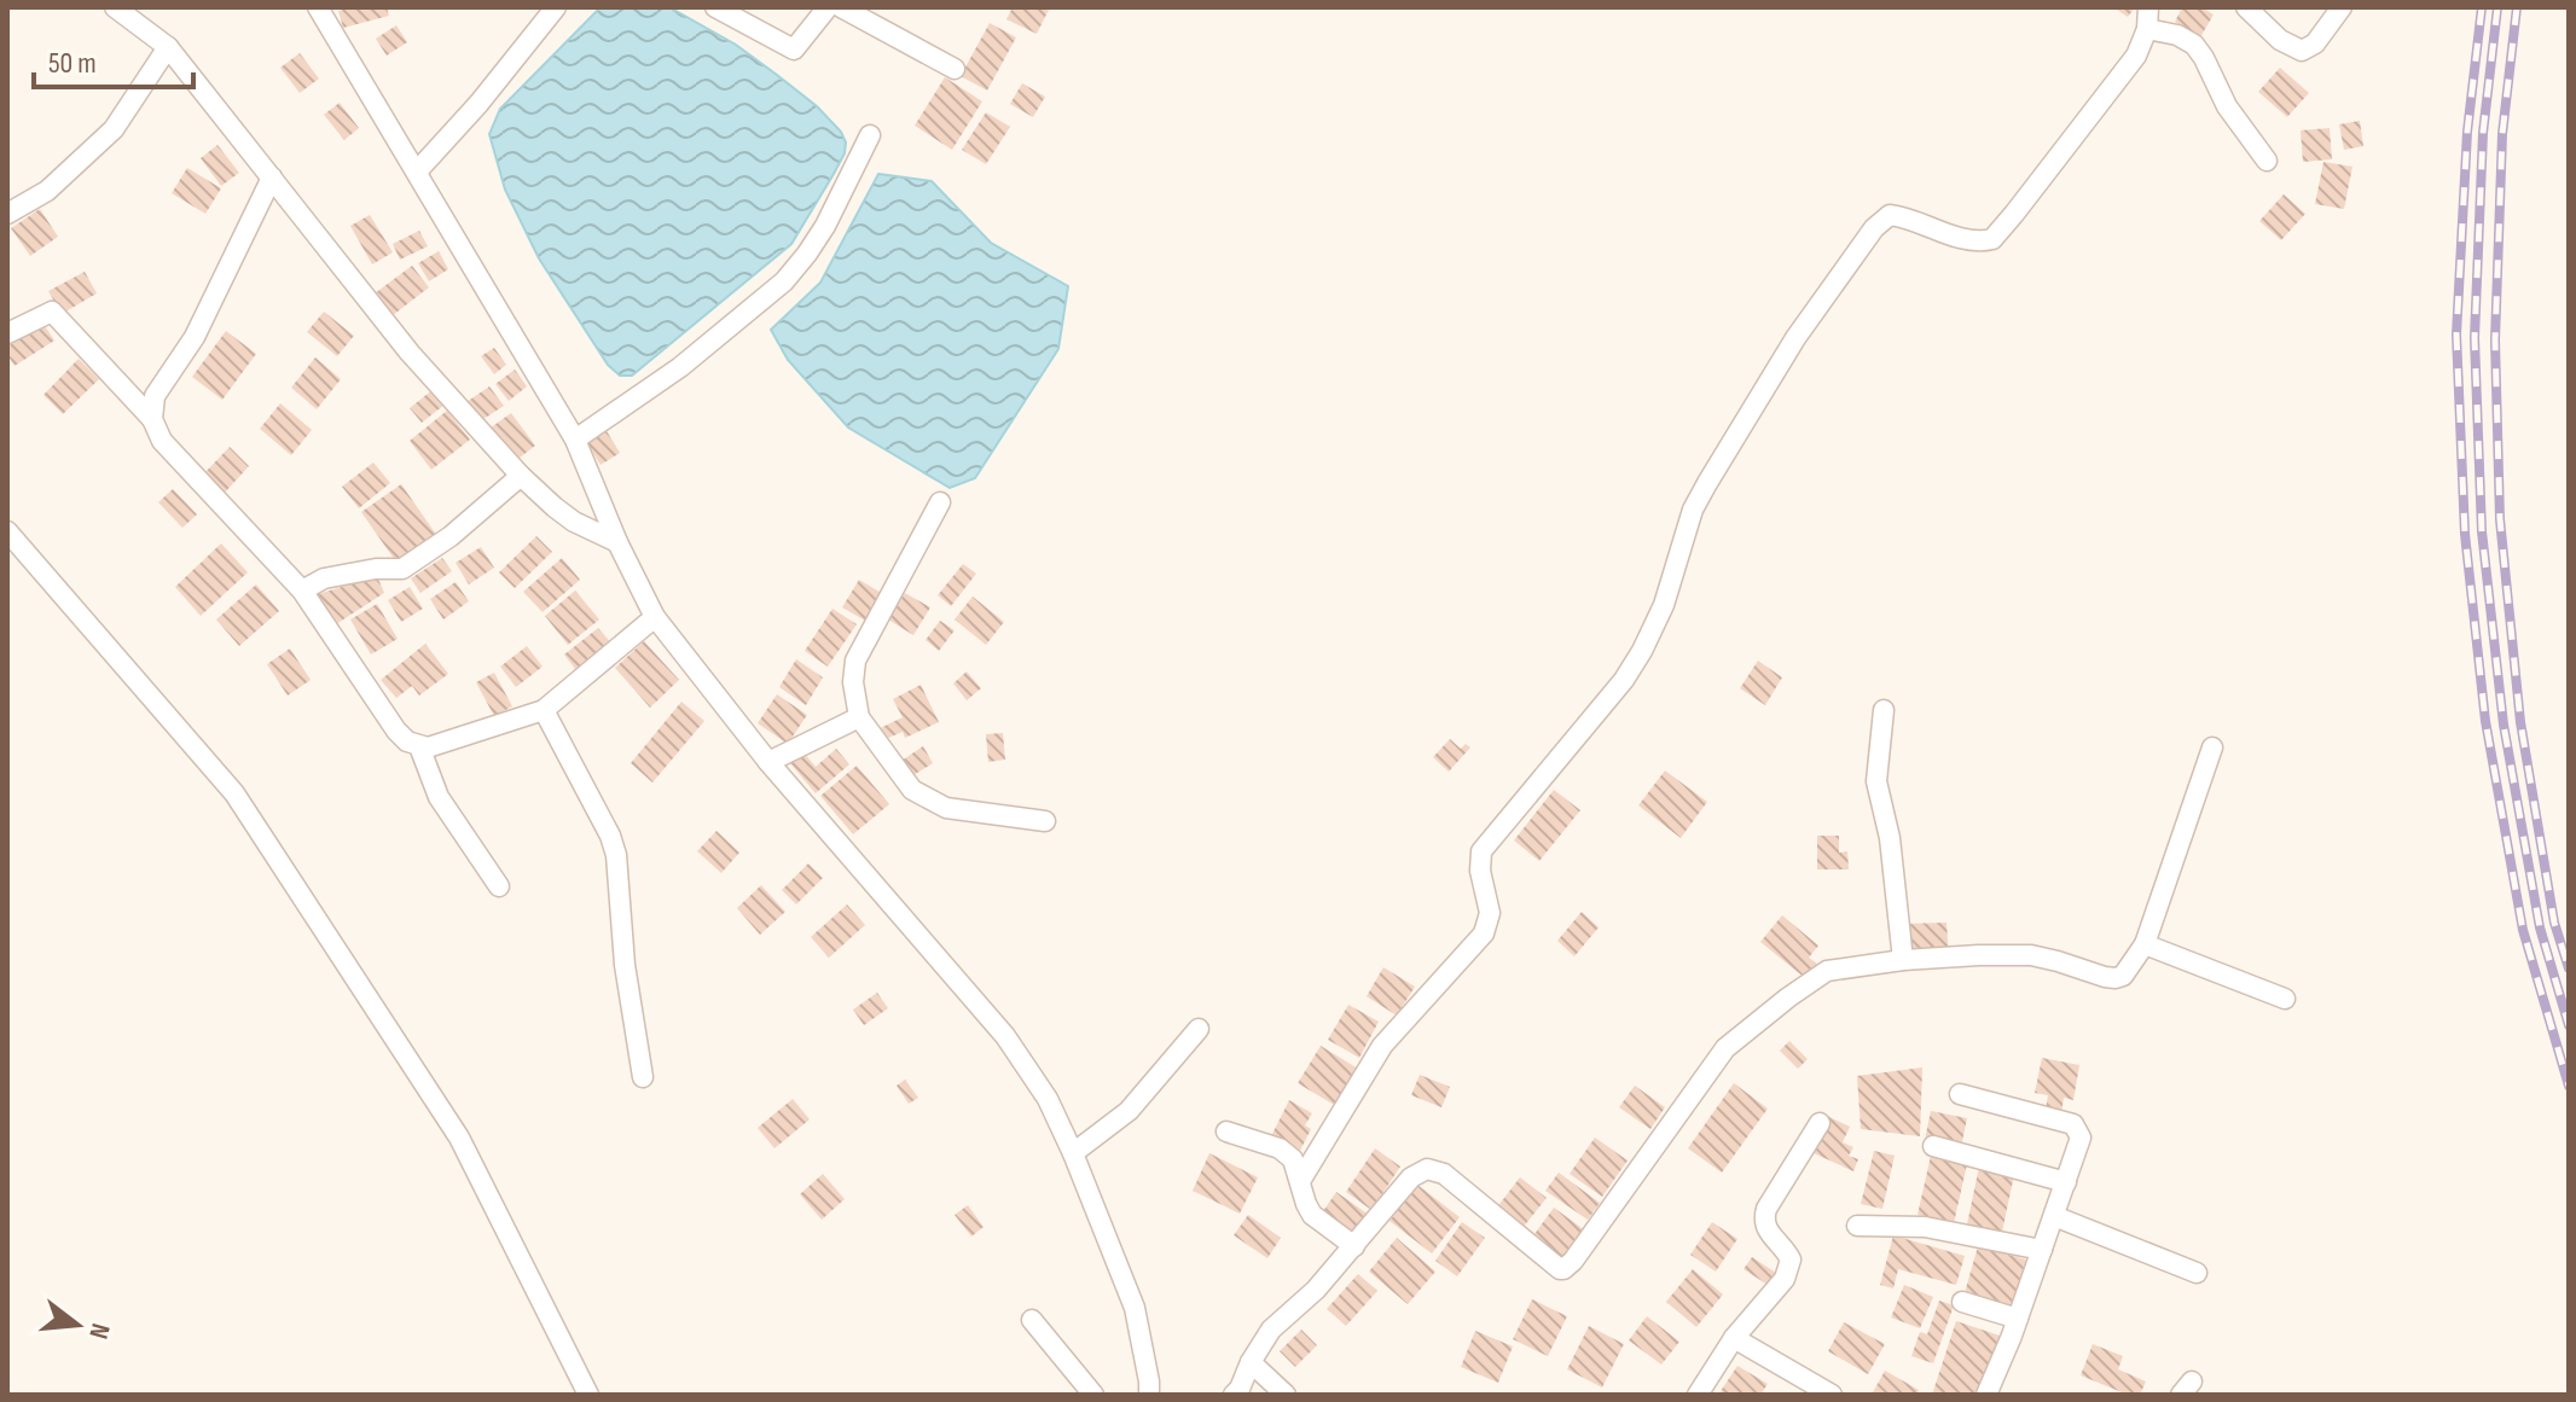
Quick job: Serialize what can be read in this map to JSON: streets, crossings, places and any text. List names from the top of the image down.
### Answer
{
  "scale_bar": "50 m",
  "north": "right"
}
